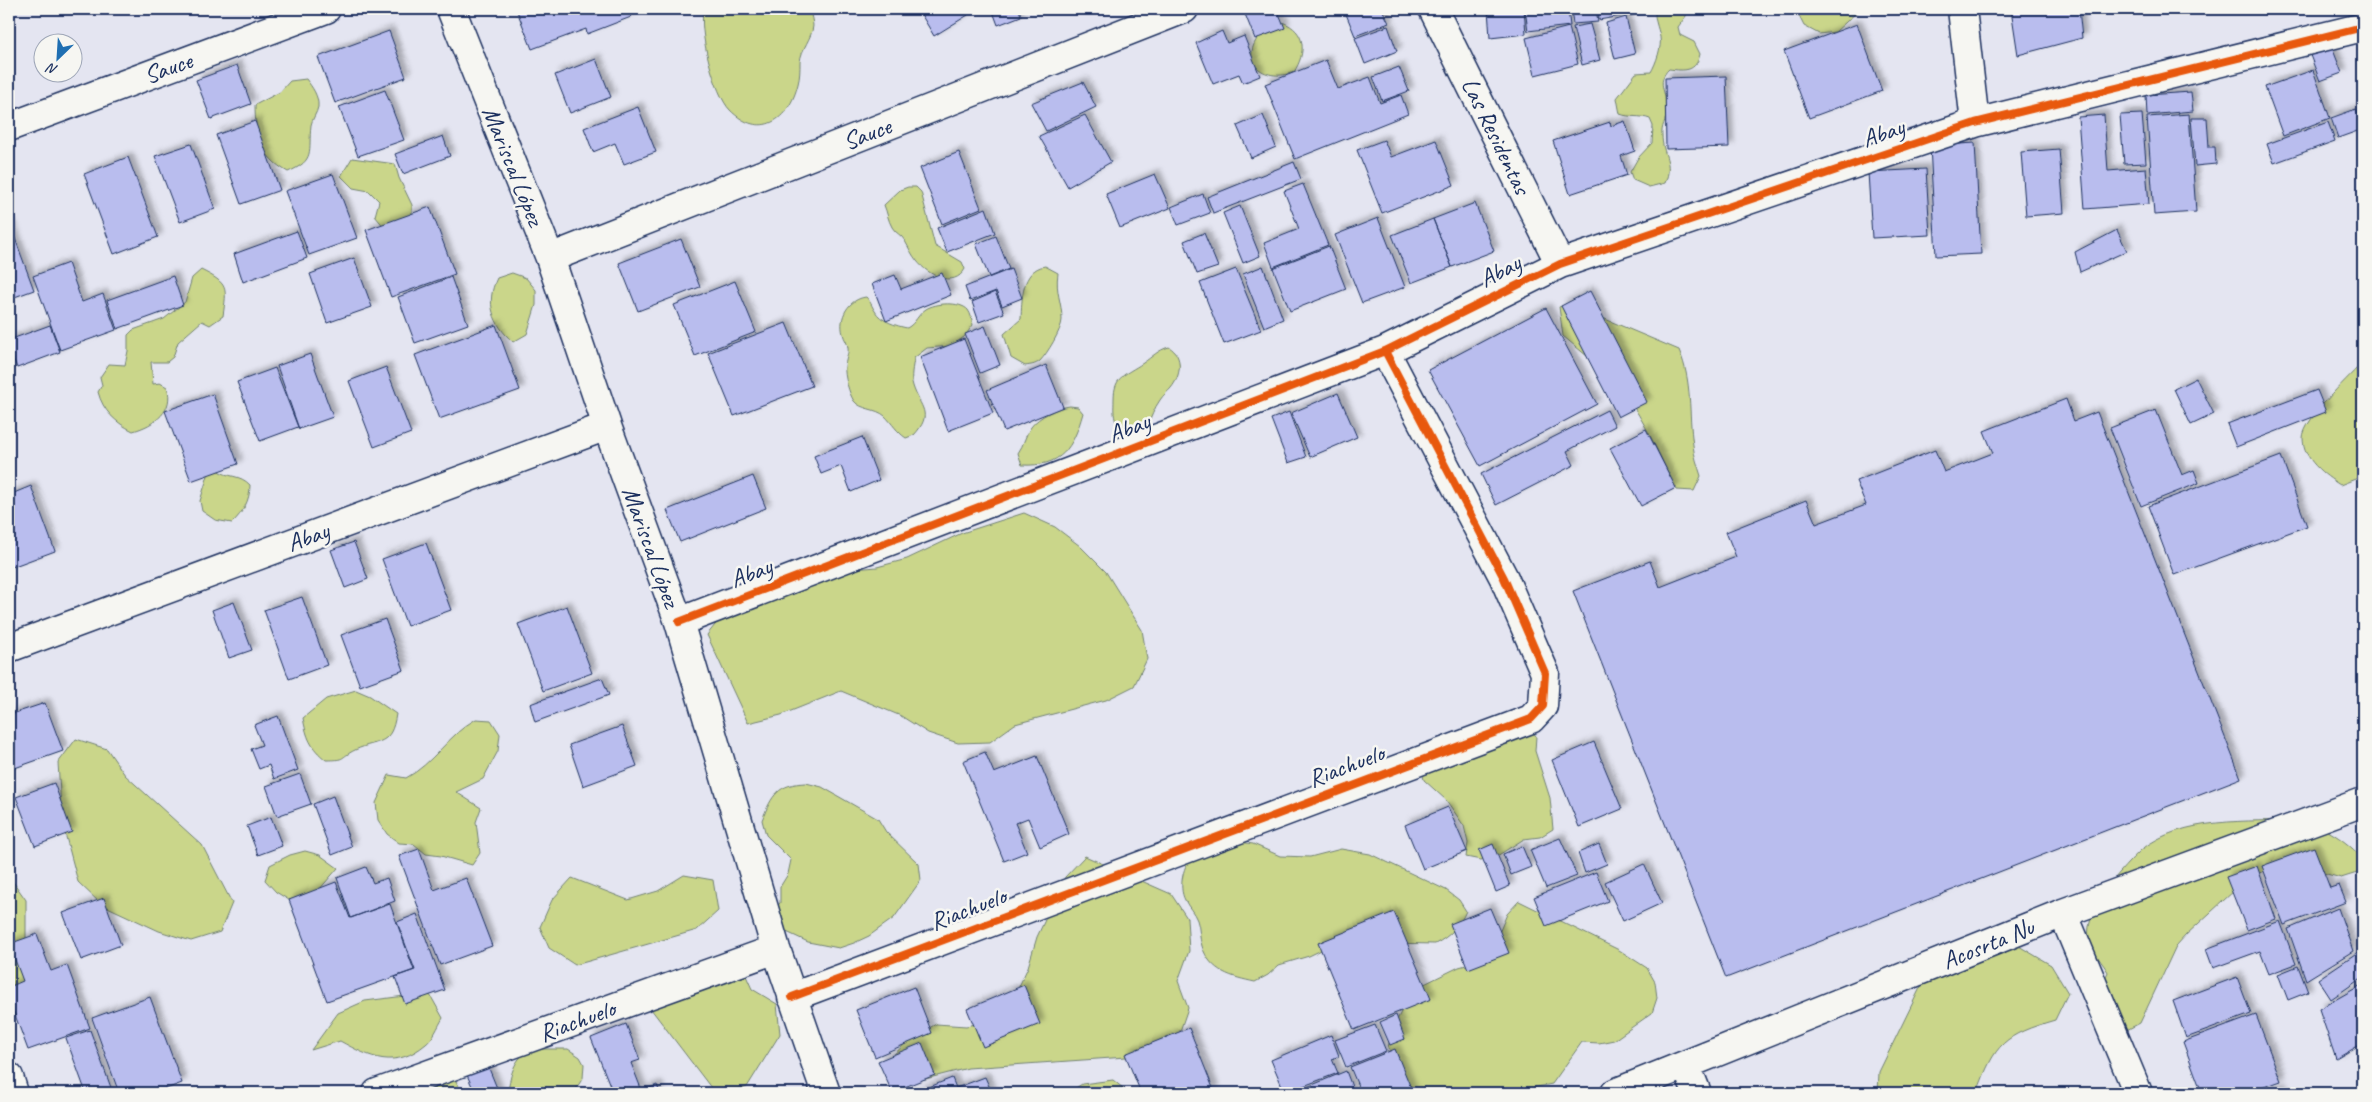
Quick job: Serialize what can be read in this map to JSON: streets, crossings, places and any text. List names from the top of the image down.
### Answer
{
  "streets": {
    "street": [
      "Sauce",
      "Abay",
      "Las Residentas",
      "Mariscal López",
      "Riachuelo",
      "Acosrta Nu"
    ]
  },
  "crossings": [
    ["Sauce", "Mariscal López"],
    ["Abay", "Las Residentas"],
    ["Abay", "Mariscal López"],
    ["Abay", "Riachuelo"],
    ["Mariscal López", "Riachuelo"]
  ],
  "north": "bottom left"
}
